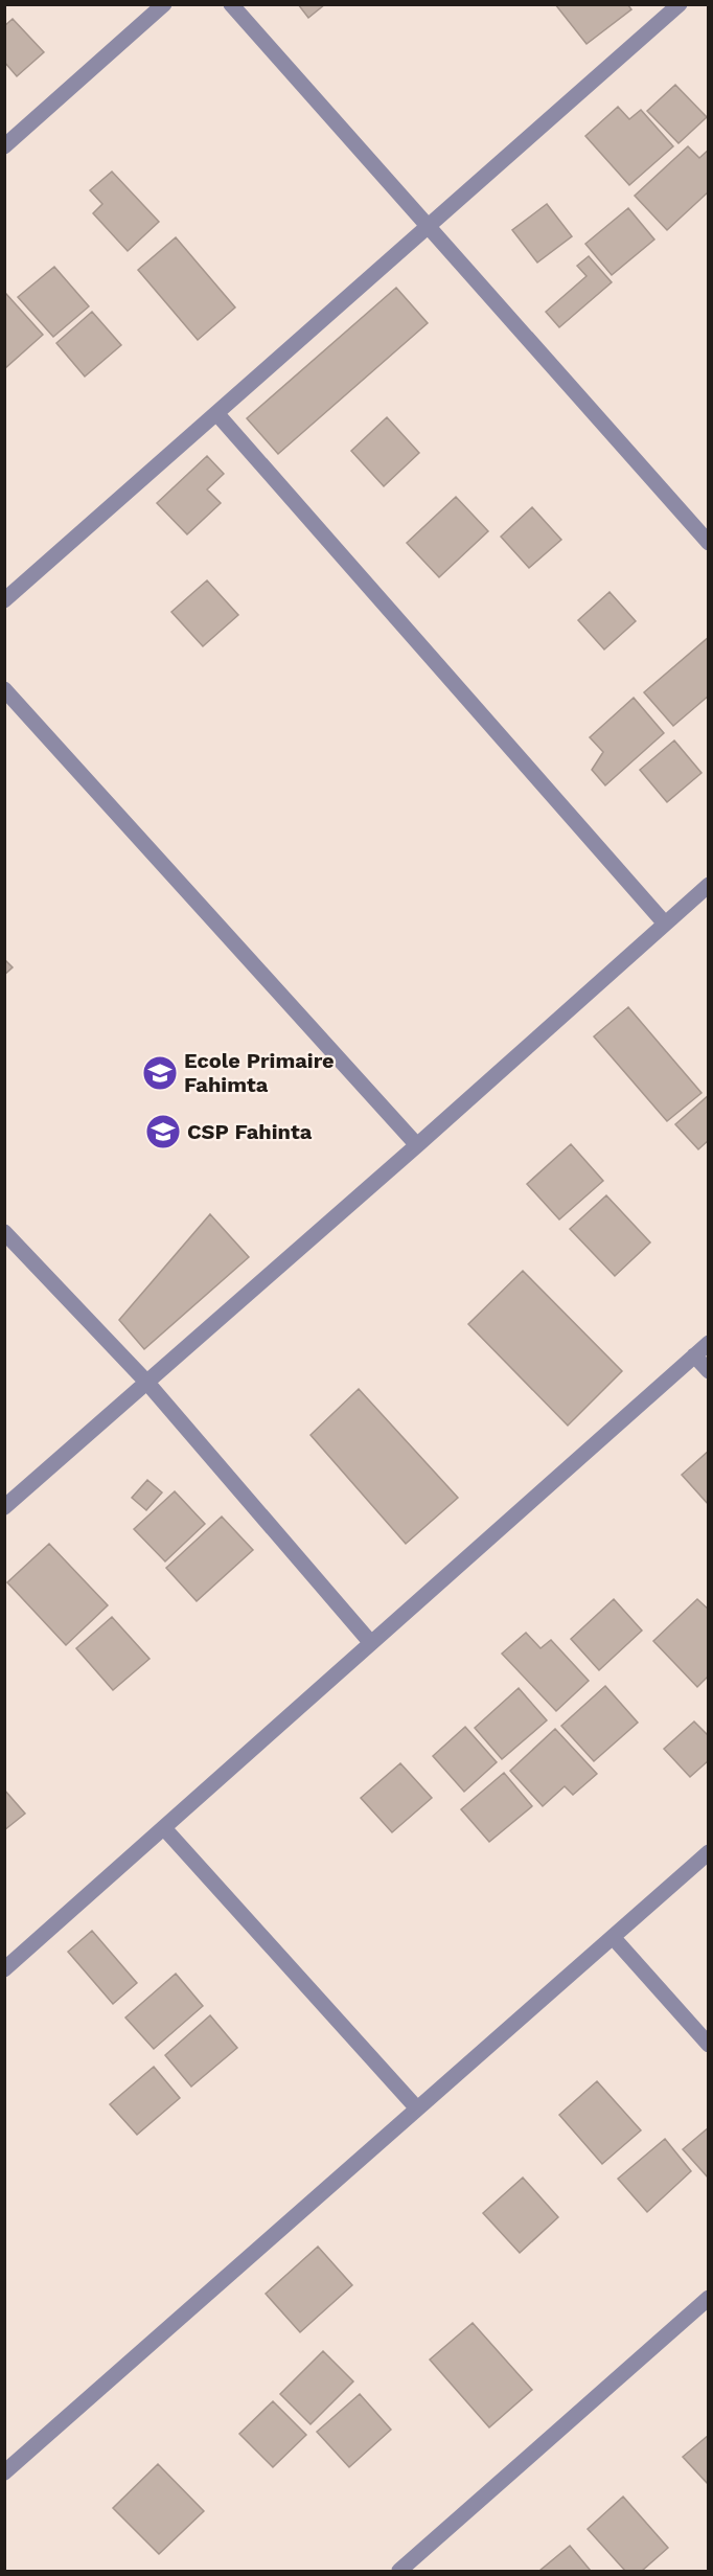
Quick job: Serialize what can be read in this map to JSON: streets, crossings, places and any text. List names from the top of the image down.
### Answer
{
  "places": {
    "school or university": ["Ecole Primaire Fahimta", "CSP Fahinta"]
  }
}
